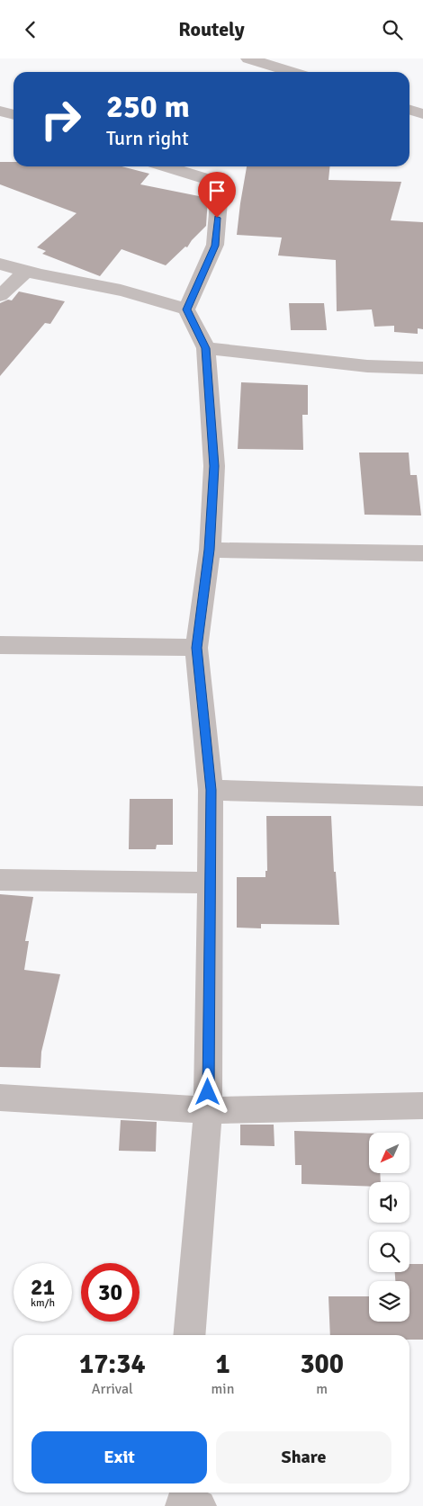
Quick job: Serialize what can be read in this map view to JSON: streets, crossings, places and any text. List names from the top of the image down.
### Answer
{
  "north": "bottom left",
  "page": {
    "header": "Routely",
    "turn": ["250 m", "Turn right"],
    "speed": "21 km/h",
    "limit": "30",
    "eta": [
      "17:34",
      "Arrival",
      "1",
      "min",
      "300",
      "m"
    ],
    "buttons": ["Exit", "Share"]
  }
}
